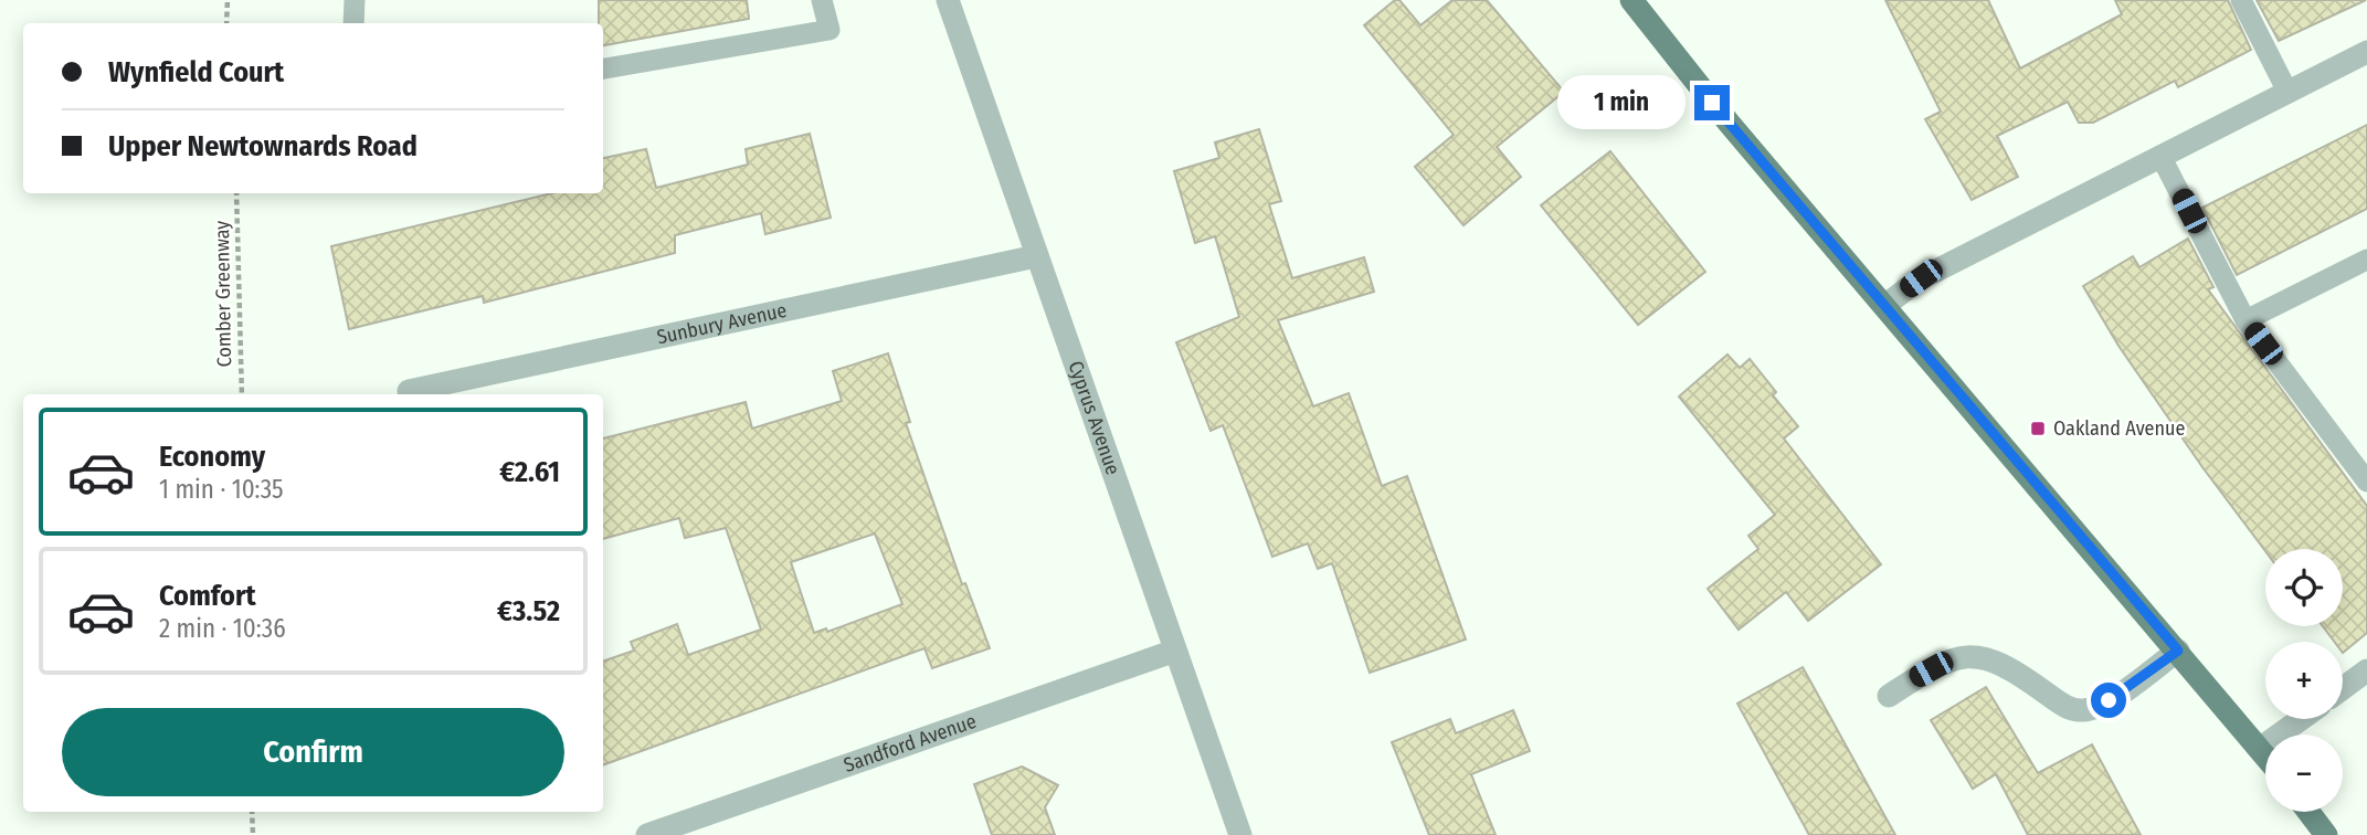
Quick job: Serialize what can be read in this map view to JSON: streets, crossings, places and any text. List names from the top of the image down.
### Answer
{
  "streets": {
    "street": ["Sunbury Avenue", "Cyprus Avenue", "Sandford Avenue"],
    "path": ["Comber Greenway"]
  },
  "crossings": [
    ["Sunbury Avenue", "Cyprus Avenue"],
    ["Cyprus Avenue", "Sandford Avenue"]
  ],
  "places": {
    "transit": ["Oakland Avenue"]
  },
  "page": {
    "banner": ["Wynfield Court", "Upper Newtownards Road"],
    "bubble": "1 min",
    "list": [
      {
        "name": "Economy",
        "note": "1 min · 10:35",
        "value": "€2.61"
      },
      {
        "name": "Comfort",
        "note": "2 min · 10:36",
        "value": "€3.52"
      }
    ],
    "map_buttons": ["+", "−"],
    "buttons": "Confirm"
  }
}
